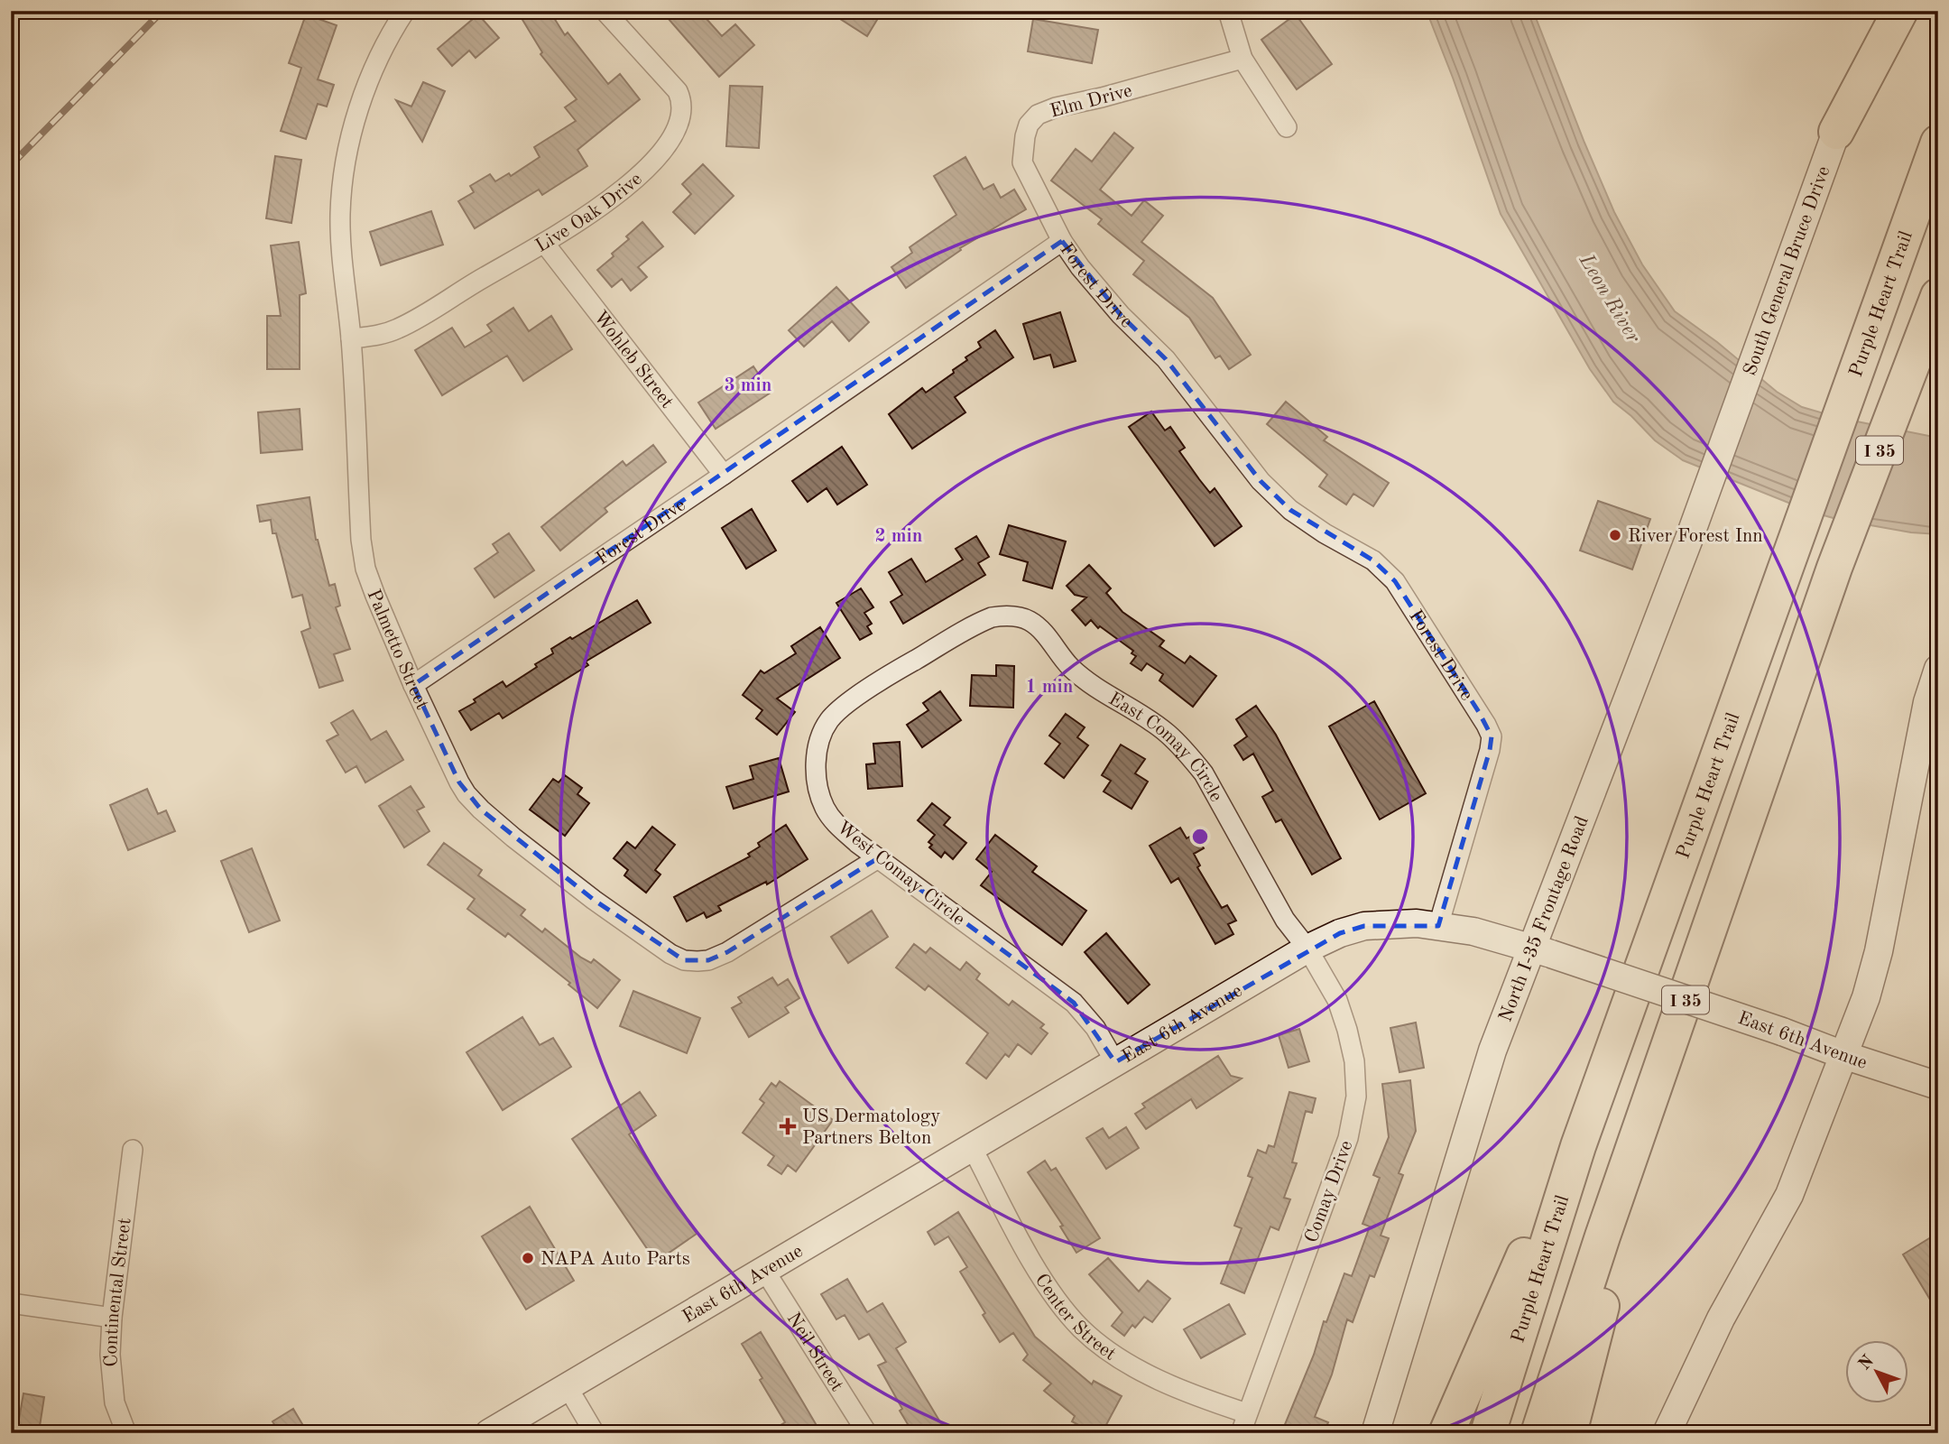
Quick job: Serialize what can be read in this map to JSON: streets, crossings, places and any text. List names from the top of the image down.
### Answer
{
  "streets": {
    "highway": ["Purple Heart Trail", "I 35"],
    "main road": ["South General Bruce Drive", "North I-35 Frontage Road", "East 6th Avenue"],
    "street": [
      "Elm Drive",
      "Live Oak Drive",
      "Forest Drive",
      "Wohleb Street",
      "Palmetto Street",
      "East Comay Circle",
      "West Comay Circle",
      "Comay Drive",
      "Continental Street",
      "Center Street",
      "Neil Street"
    ]
  },
  "crossings": [
    ["Elm Drive", "Forest Drive"],
    ["Live Oak Drive", "Wohleb Street"],
    ["Live Oak Drive", "Palmetto Street"],
    ["South General Bruce Drive", "North I-35 Frontage Road"],
    ["Forest Drive", "Wohleb Street"],
    ["Forest Drive", "Palmetto Street"],
    ["Forest Drive", "East 6th Avenue"],
    ["Palmetto Street", "West Comay Circle"],
    ["East Comay Circle", "West Comay Circle"],
    ["East Comay Circle", "East 6th Avenue"],
    ["East Comay Circle", "Comay Drive"],
    ["West Comay Circle", "East 6th Avenue"],
    ["North I-35 Frontage Road", "East 6th Avenue"],
    ["East 6th Avenue", "Comay Drive"],
    ["East 6th Avenue", "Center Street"],
    ["East 6th Avenue", "Neil Street"],
    ["Comay Drive", "Center Street"]
  ],
  "water": ["Leon River"],
  "places": {
    "other": ["River Forest Inn", "NAPA Auto Parts"],
    "health": ["US Dermatology Partners Belton"]
  },
  "north": "top left",
  "rings": ["3 min", "2 min", "1 min"]
}
